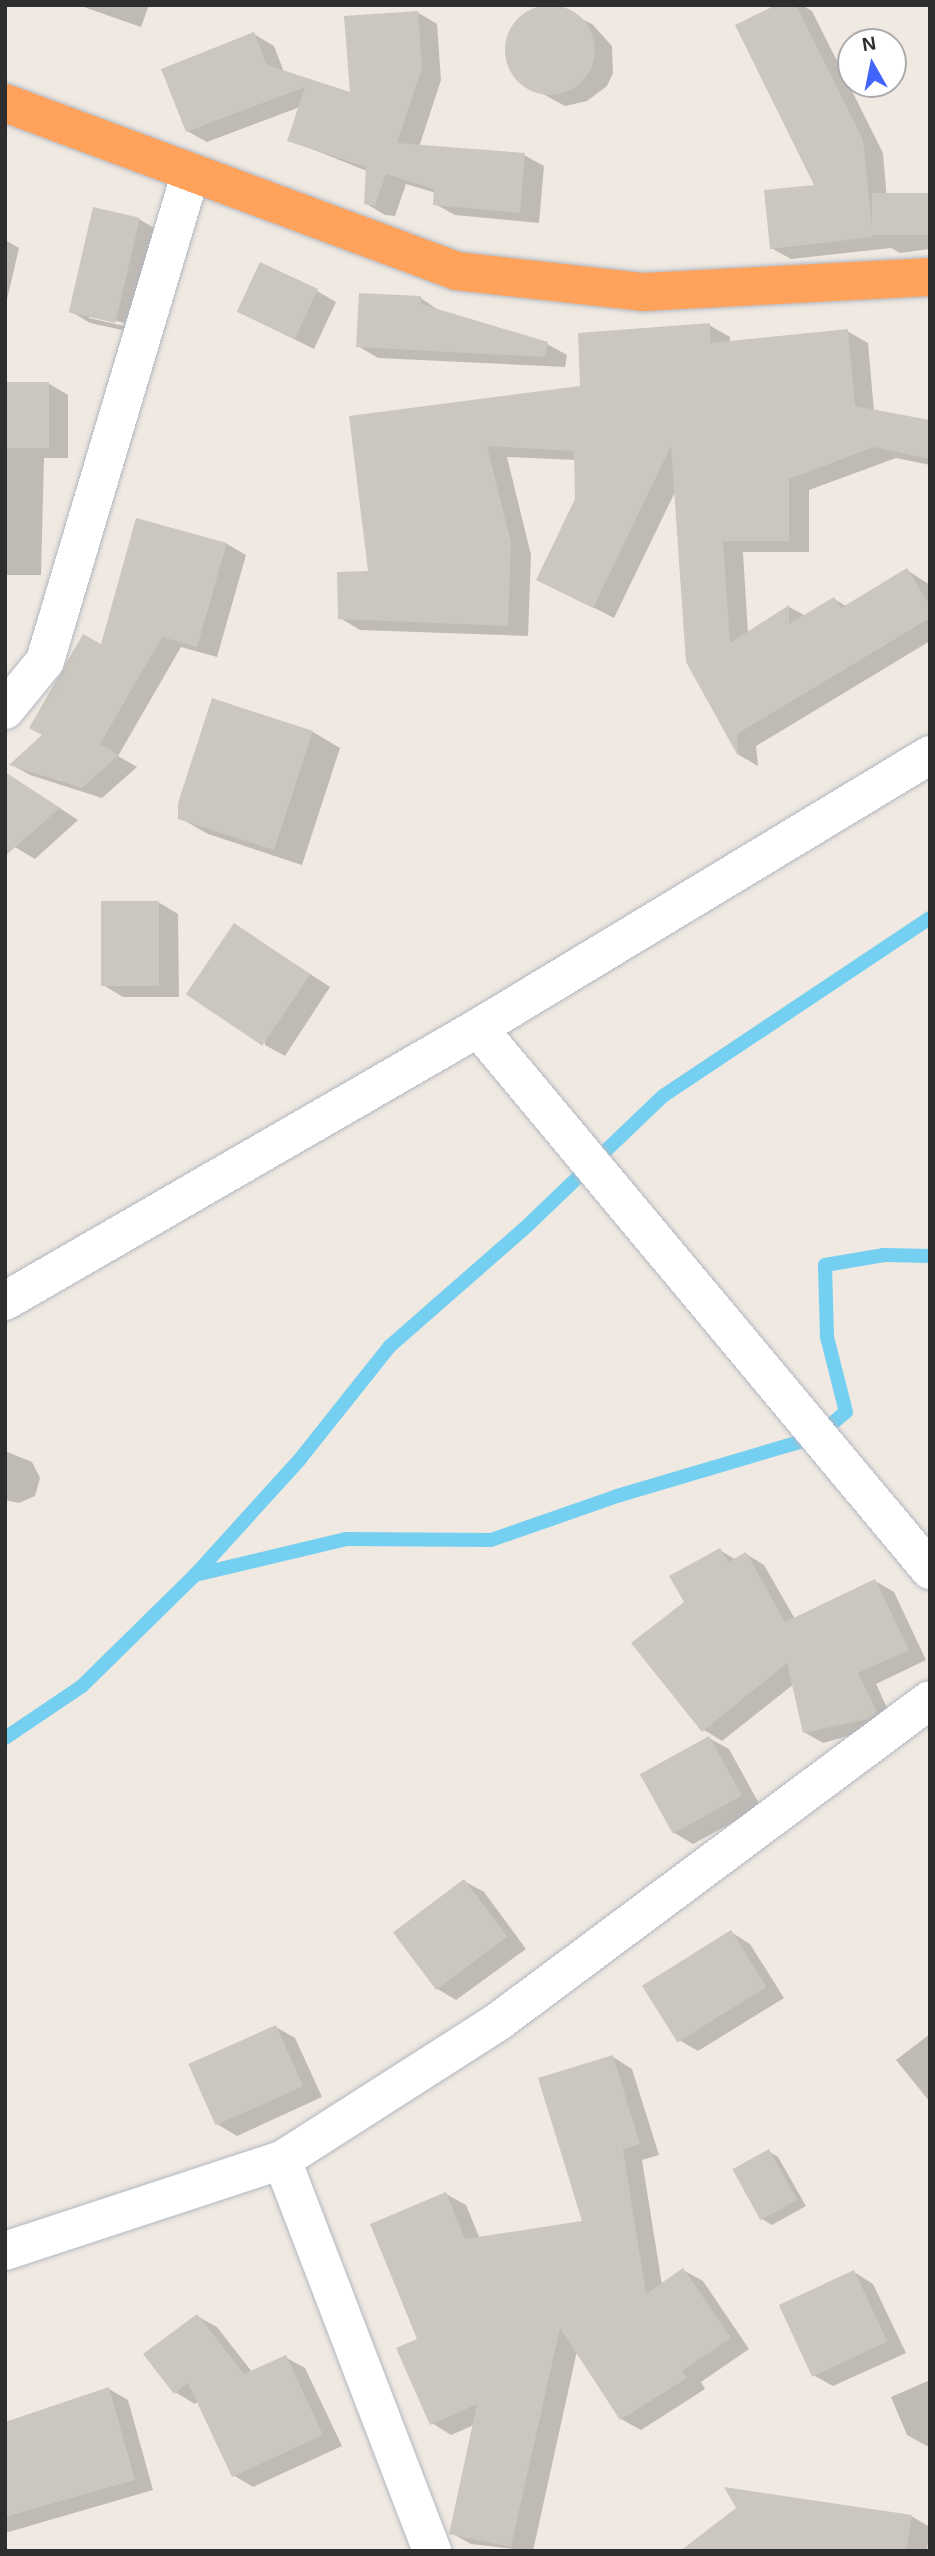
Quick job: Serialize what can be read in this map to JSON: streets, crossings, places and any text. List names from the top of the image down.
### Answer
{
  "north": "top"
}
